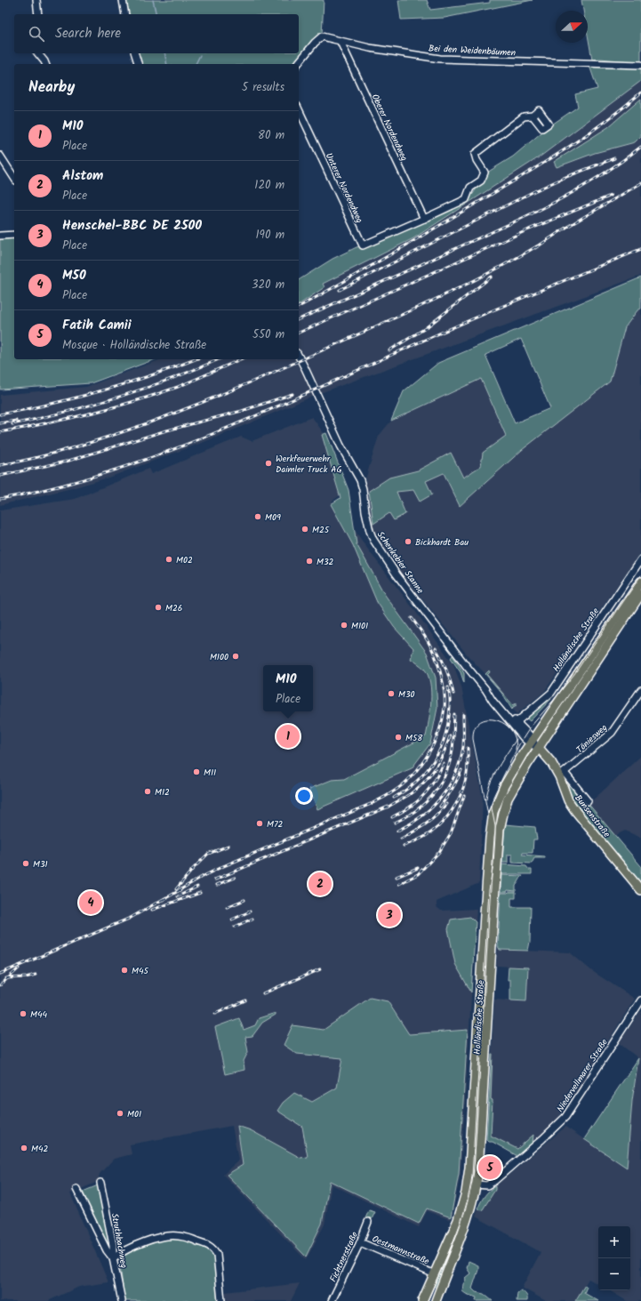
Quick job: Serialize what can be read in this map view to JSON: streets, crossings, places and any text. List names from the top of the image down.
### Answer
{
  "streets": {
    "main road": ["Holländische Straße", "Bunsenstraße"],
    "street": [
      "Bei den Weidenbäumen",
      "Oberer Nordendweg",
      "Unterer Nordendweg",
      "Schenkebier Stanne",
      "Töniesweg",
      "Niedervellmarer Straße",
      "Struthbachweg",
      "Oestmannstraße",
      "Fichtnerstraße"
    ]
  },
  "crossings": [
    ["Bei den Weidenbäumen", "Oberer Nordendweg"],
    ["Oberer Nordendweg", "Unterer Nordendweg"],
    ["Schenkebier Stanne", "Holländische Straße"],
    ["Holländische Straße", "Bunsenstraße"],
    ["Holländische Straße", "Niedervellmarer Straße"],
    ["Holländische Straße", "Oestmannstraße"],
    ["Töniesweg", "Bunsenstraße"],
    ["Oestmannstraße", "Fichtnerstraße"]
  ],
  "places": [
    "Werkfeuerwehr Daimler Truck AG",
    "M09",
    "M25",
    "Bickhardt Bau",
    "M02",
    "M32",
    "M26",
    "M101",
    "M100",
    "M30",
    "M58",
    "M11",
    "M12",
    "M72",
    "M31",
    "M45",
    "M44",
    "M01",
    "M42"
  ],
  "north": "right",
  "page": {
    "search": "Search here",
    "heading": ["Nearby", "5 results"],
    "list": [
      {
        "mark": "1",
        "name": "M10",
        "note": "Place",
        "value": "80 m"
      },
      {
        "mark": "2",
        "name": "Alstom",
        "note": "Place",
        "value": "120 m"
      },
      {
        "mark": "3",
        "name": "Henschel-BBC DE 2500",
        "note": "Place",
        "value": "190 m"
      },
      {
        "mark": "4",
        "name": "M50",
        "note": "Place",
        "value": "320 m"
      },
      {
        "mark": "5",
        "name": "Fatih Camii",
        "note": "Mosque · Holländische Straße",
        "value": "550 m"
      }
    ],
    "popup": ["M10", "Place"],
    "pins": [
      "1",
      "2",
      "4",
      "3",
      "5"
    ],
    "map_buttons": ["+", "−"]
  }
}
